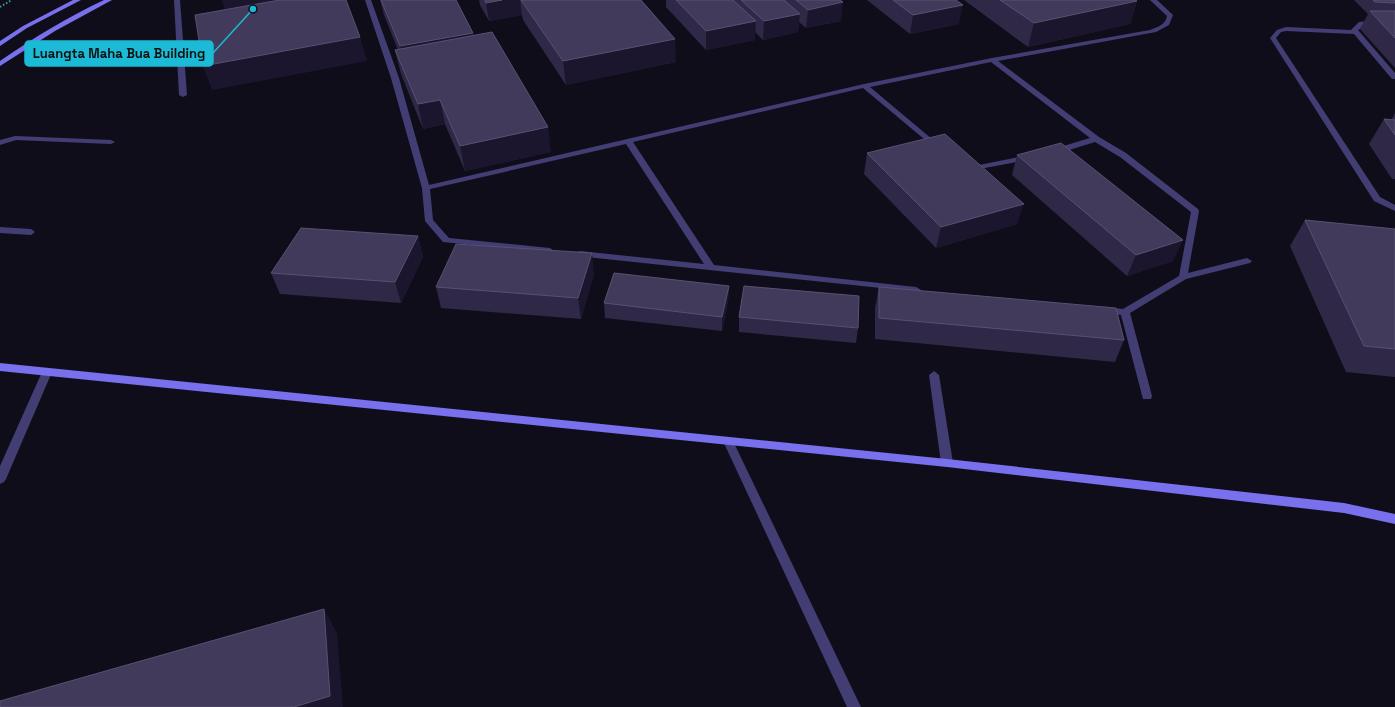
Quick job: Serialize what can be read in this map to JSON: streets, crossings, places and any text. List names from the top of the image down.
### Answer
{
  "places": ["Luangta Maha Bua Building"]
}
